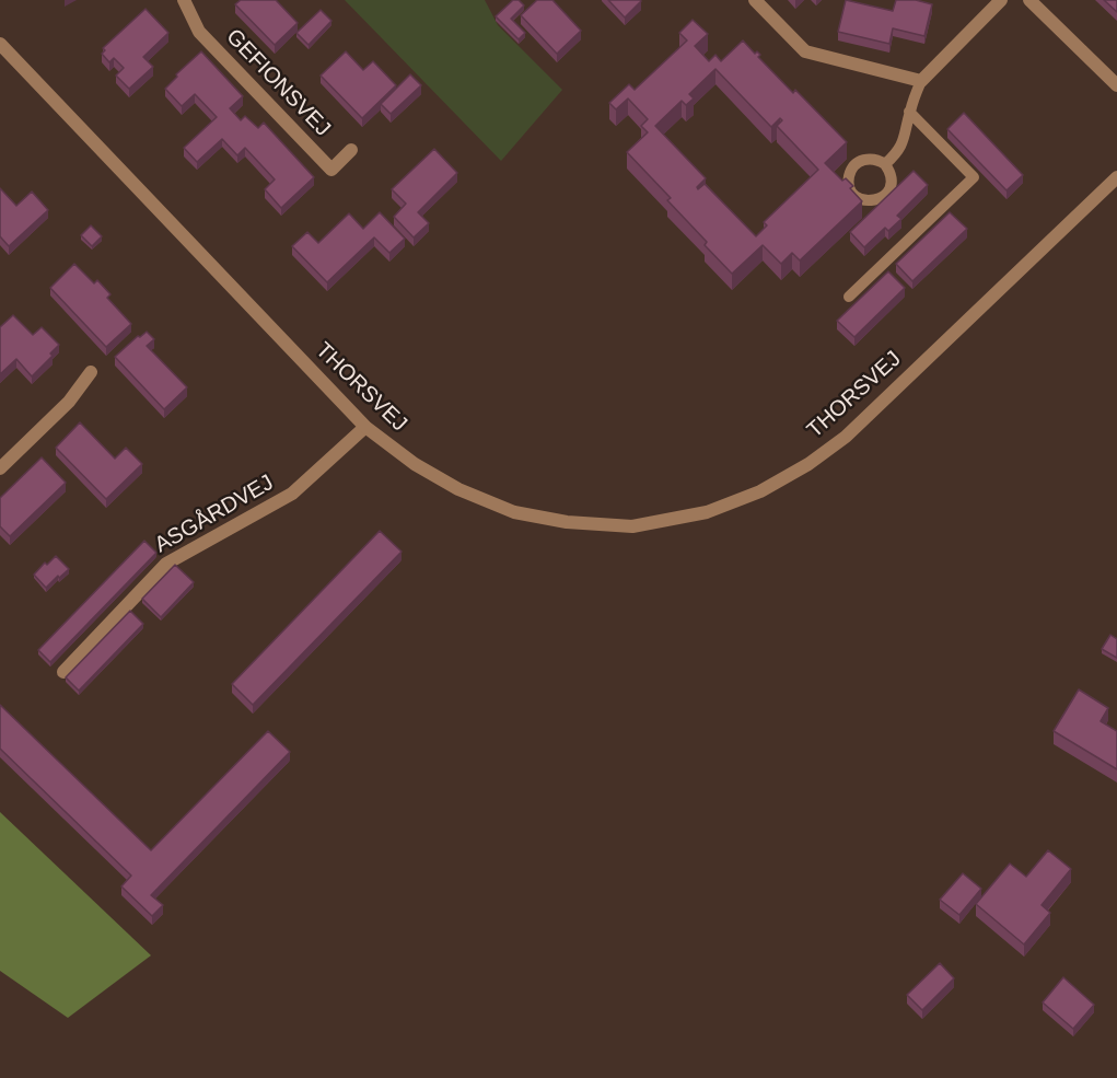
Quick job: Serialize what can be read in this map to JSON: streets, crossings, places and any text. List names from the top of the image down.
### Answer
{
  "streets": {
    "street": ["GEFIONSVEJ", "THORSVEJ", "ASGÅRDVEJ"]
  },
  "crossings": [
    ["THORSVEJ", "ASGÅRDVEJ"]
  ]
}
